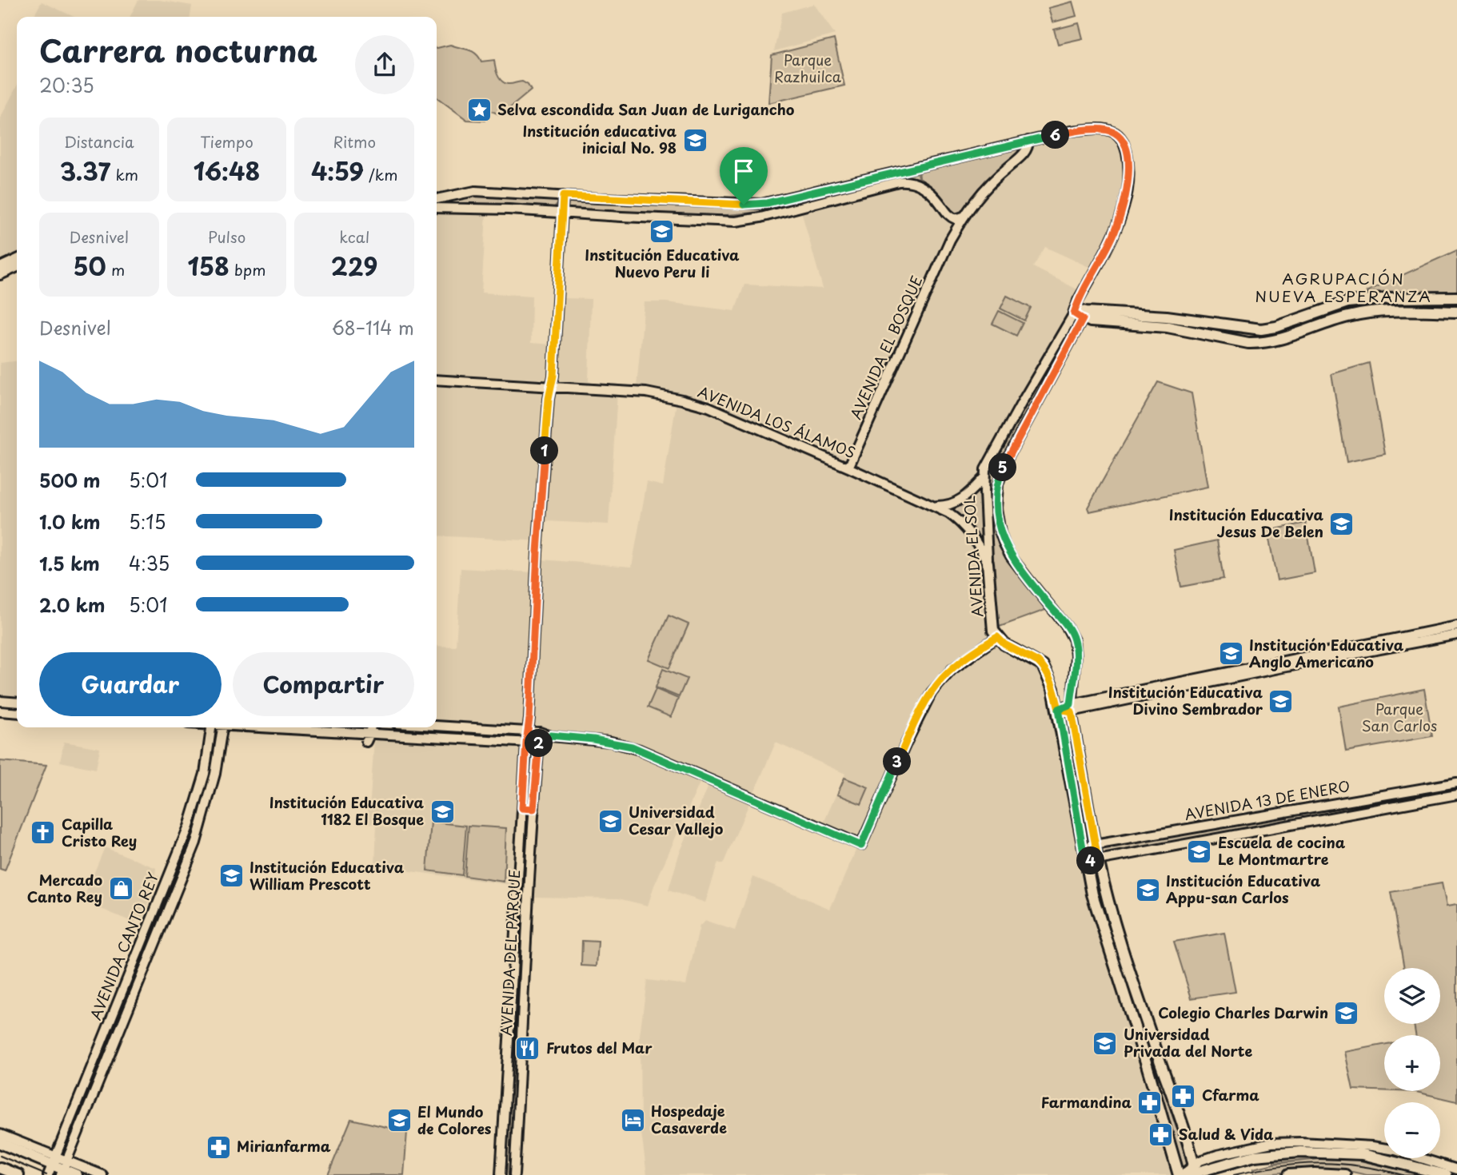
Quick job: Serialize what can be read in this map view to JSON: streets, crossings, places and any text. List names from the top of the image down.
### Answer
{
  "streets": {
    "main road": [
      "AVENIDA EL BOSQUE",
      "AVENIDA LOS ÁLAMOS",
      "AVENIDA EL SOL",
      "AVENIDA 13 DE ENERO",
      "AVENIDA CANTO REY",
      "AVENIDA DEL PARQUE"
    ]
  },
  "crossings": [
    ["AVENIDA EL BOSQUE", "AVENIDA LOS ÁLAMOS"],
    ["AVENIDA EL BOSQUE", "AVENIDA EL SOL"],
    ["AVENIDA LOS ÁLAMOS", "AVENIDA EL SOL"],
    ["AVENIDA EL SOL", "AVENIDA 13 DE ENERO"]
  ],
  "districts": ["AGRUPACIÓN NUEVA ESPERANZA"],
  "parks": ["Parque Razhuilca", "Parque San Carlos"],
  "places": {
    "place": ["Selva escondida San Juan de Lurigancho"],
    "school or university": [
      "Institución educativa inicial No. 98",
      "Institución Educativa Nuevo Peru Ii",
      "Institución Educativa Jesus De Belen",
      "Institución Educativa Anglo Americano",
      "Institución Educativa Divino Sembrador",
      "Institución Educativa 1182 El Bosque",
      "Universidad Cesar Vallejo",
      "Escuela de cocina Le Montmartre",
      "Institución Educativa William Prescott",
      "Institución Educativa Appu-san Carlos",
      "Colegio Charles Darwin",
      "Universidad Privada del Norte",
      "El Mundo de Colores"
    ],
    "church": ["Capilla Cristo Rey"],
    "shop": ["Mercado Canto Rey"],
    "restaurant": ["Frutos del Mar"],
    "pharmacy": [
      "Cfarma",
      "Farmandina",
      "Salud & Vida",
      "Mirianfarma"
    ],
    "hotel": ["Hospedaje Casaverde"]
  },
  "page": {
    "heading": ["Carrera nocturna", "20:35"],
    "stats": [
      ["Distancia", "3.37 km"],
      ["Tiempo", "16:48"],
      ["Ritmo", "4:59 /km"],
      ["Desnivel", "50 m"],
      ["Pulso", "158 bpm"],
      ["kcal", "229"]
    ],
    "pins": [
      "6",
      "1",
      "5",
      "2",
      "3",
      "4"
    ],
    "chart": ["Desnivel", "68–114 m"],
    "list": [
      {
        "name": "500 m",
        "note": "5:01"
      },
      {
        "name": "1.0 km",
        "note": "5:15"
      },
      {
        "name": "1.5 km",
        "note": "4:35"
      },
      {
        "name": "2.0 km",
        "note": "5:01"
      }
    ],
    "buttons": ["Guardar", "Compartir"],
    "map_buttons": ["+", "−"]
  }
}
